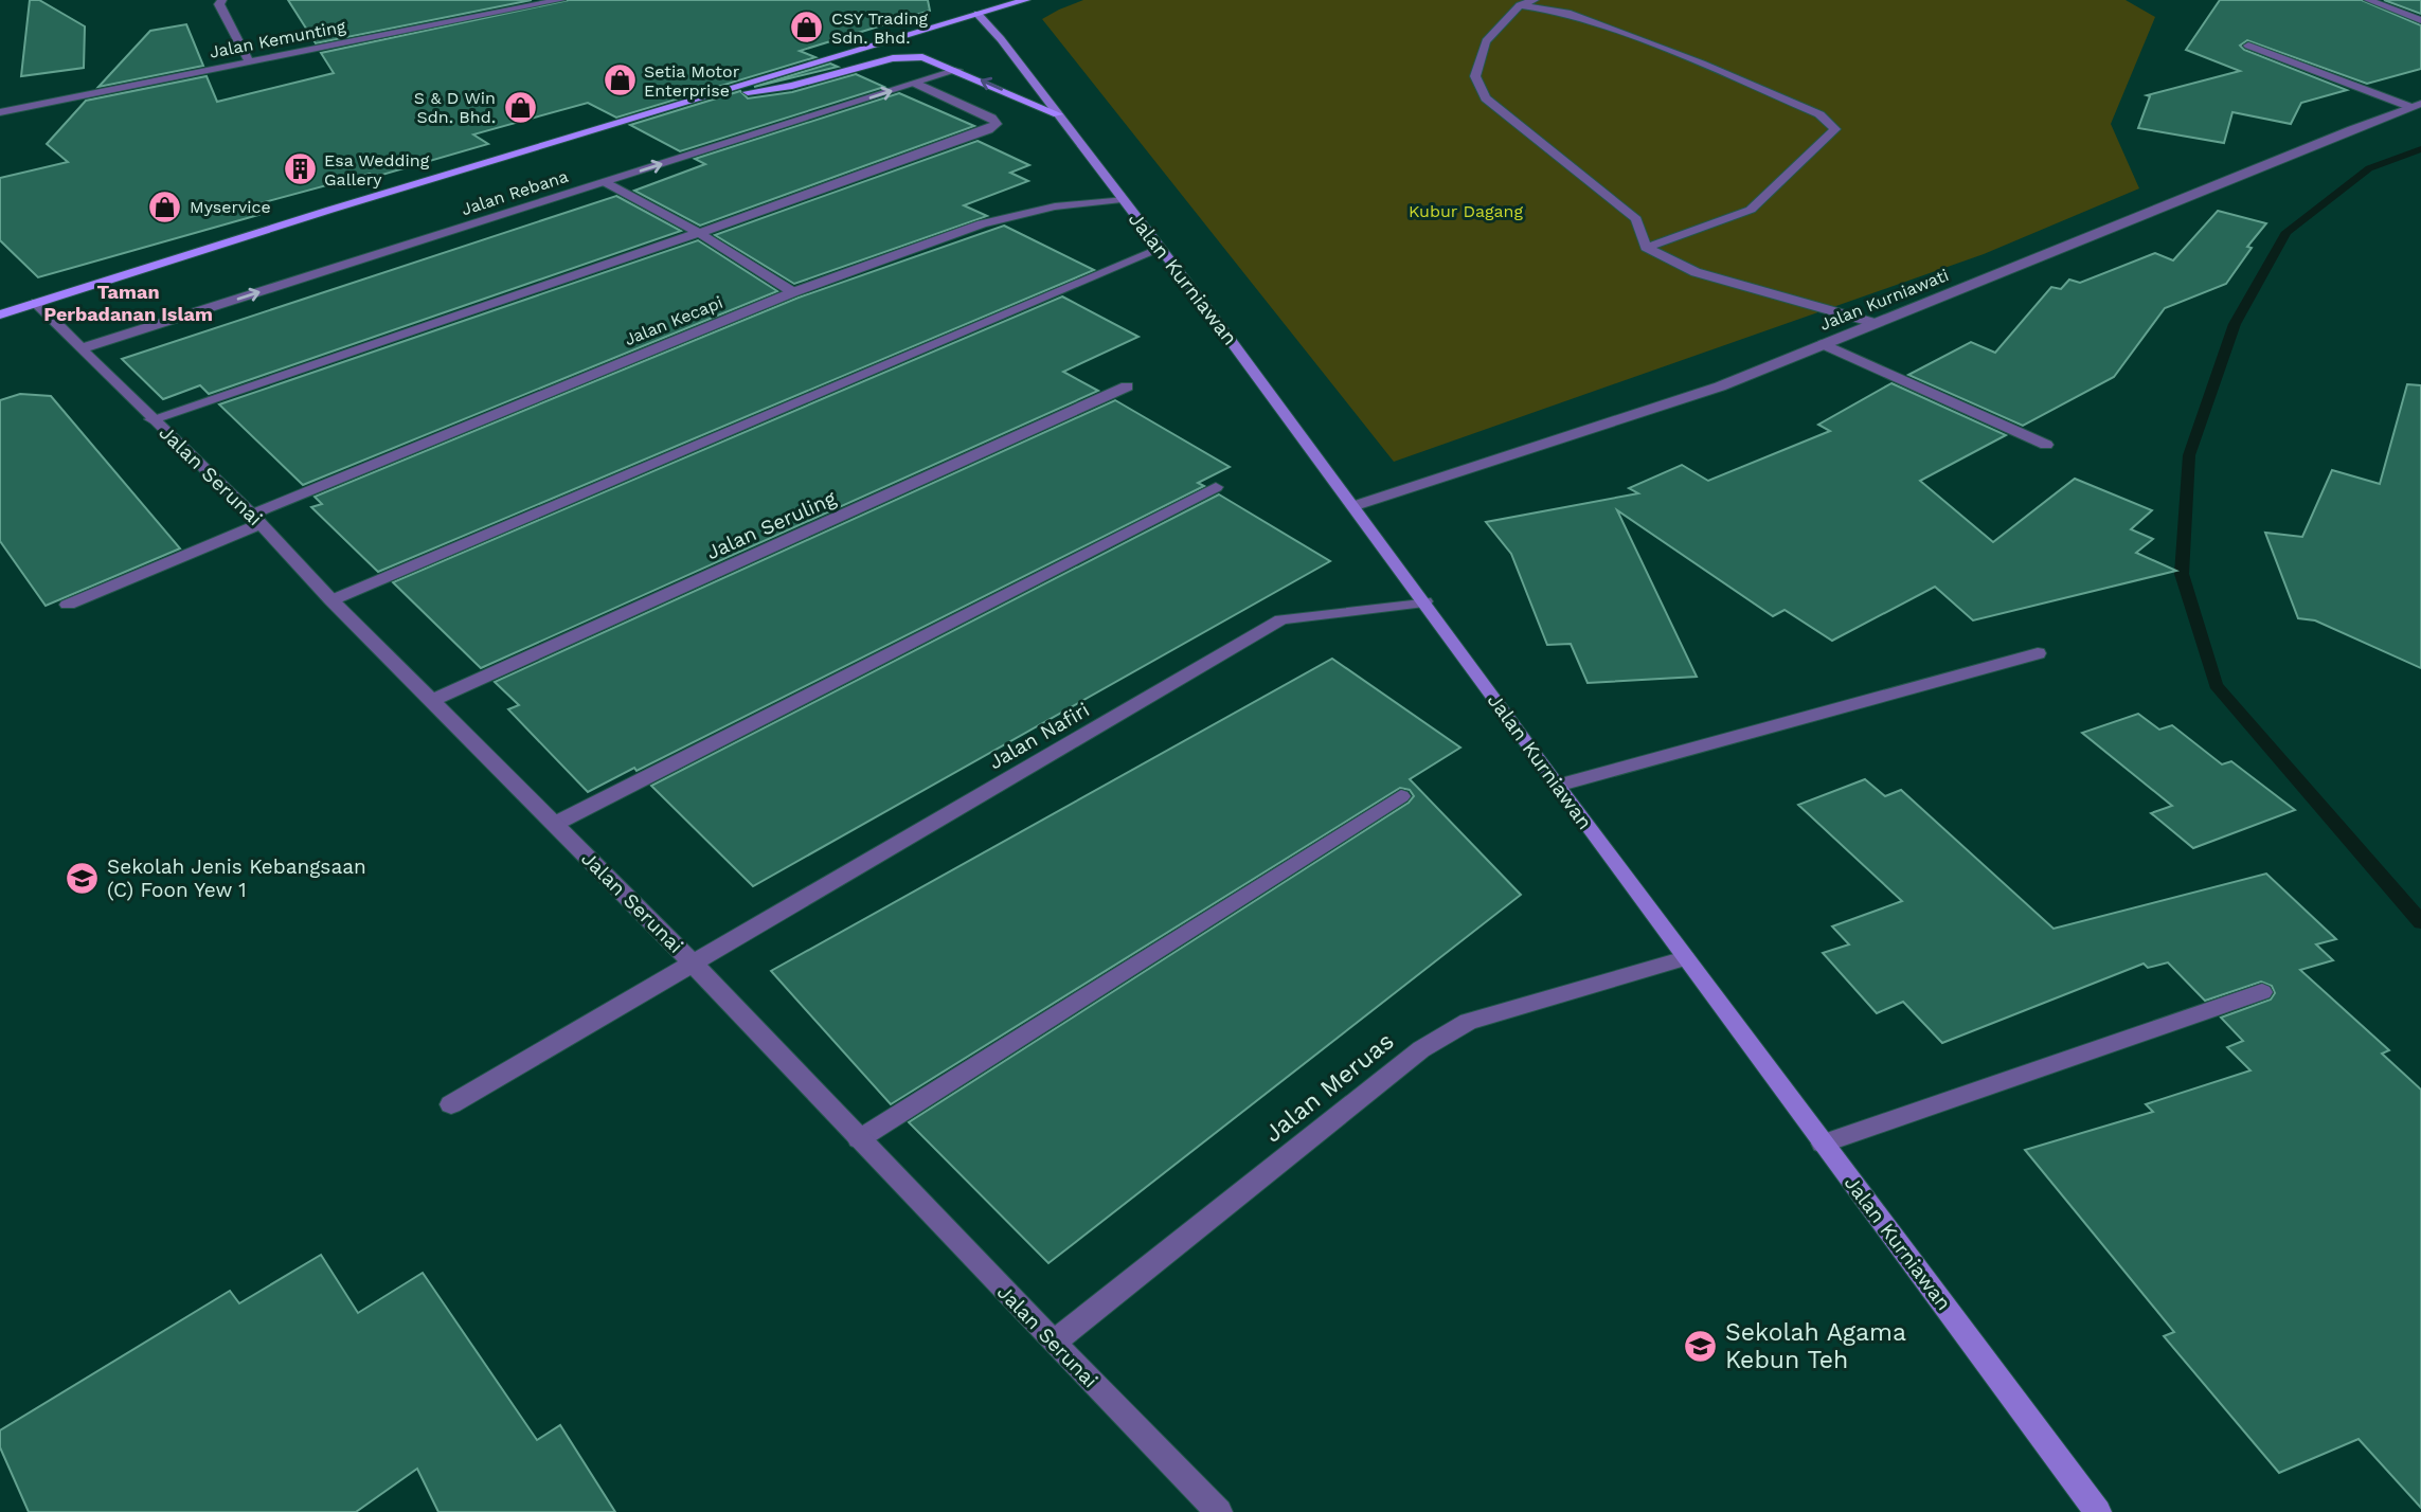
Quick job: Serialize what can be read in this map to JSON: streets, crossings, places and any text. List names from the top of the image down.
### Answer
{
  "streets": {
    "street": [
      "Jalan Kemunting",
      "Jalan Rebana",
      "Jalan Kurniawan",
      "Jalan Kurniawati",
      "Jalan Kecapi",
      "Jalan Serunai",
      "Jalan Seruling",
      "Jalan Nafiri",
      "Jalan Meruas"
    ]
  },
  "crossings": [
    ["Jalan Rebana", "Jalan Serunai"],
    ["Jalan Kurniawan", "Jalan Kurniawati"],
    ["Jalan Kurniawan", "Jalan Kecapi"],
    ["Jalan Kurniawan", "Jalan Nafiri"],
    ["Jalan Kurniawan", "Jalan Meruas"],
    ["Jalan Kecapi", "Jalan Serunai"],
    ["Jalan Serunai", "Jalan Seruling"],
    ["Jalan Serunai", "Jalan Nafiri"],
    ["Jalan Serunai", "Jalan Meruas"]
  ],
  "districts": ["Taman Perbadanan Islam"],
  "parks": ["Kubur Dagang"],
  "places": {
    "shop": [
      "CSY Trading Sdn. Bhd.",
      "Setia Motor Enterprise",
      "S & D Win Sdn. Bhd.",
      "Myservice"
    ],
    "building": ["Esa Wedding Gallery"],
    "school or university": ["Sekolah Jenis Kebangsaan (C) Foon Yew 1", "Sekolah Agama Kebun Teh"]
  }
}
